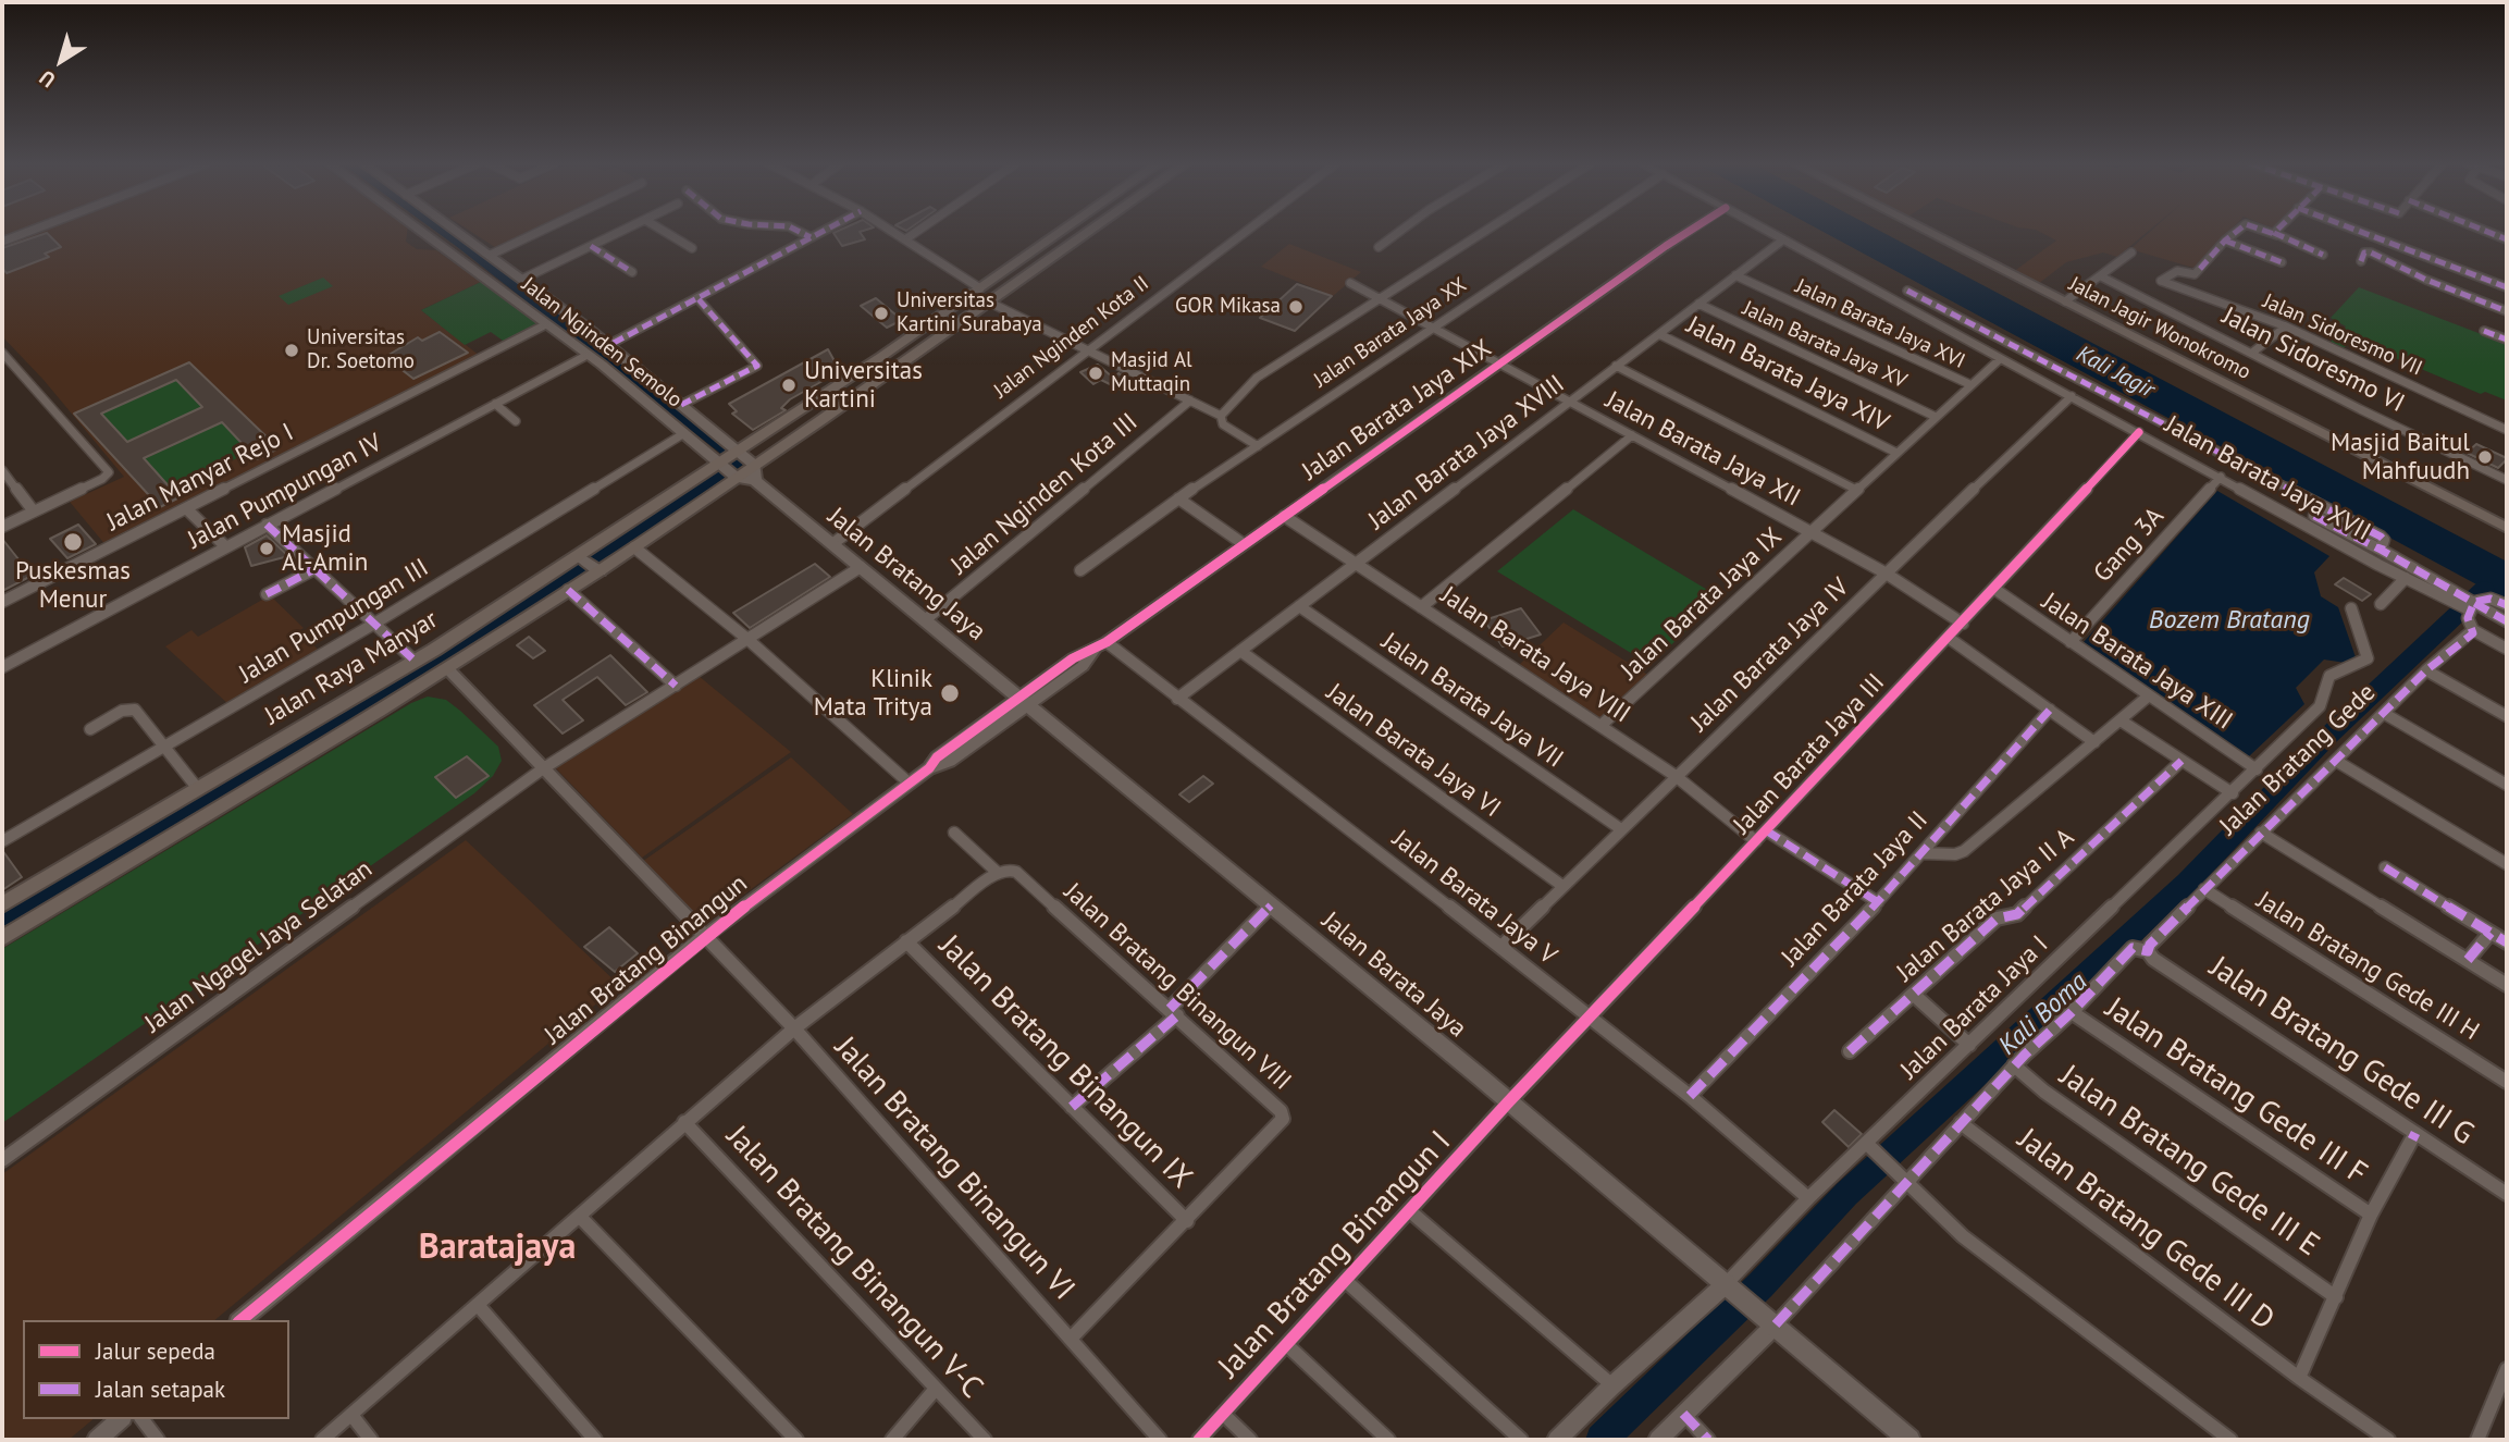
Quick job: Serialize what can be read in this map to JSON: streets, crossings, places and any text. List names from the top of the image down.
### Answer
{
  "streets": {
    "main road": [
      "Jalan Jagir Wonokromo",
      "Jalan Nginden Semolo",
      "Jalan Bratang Jaya",
      "Jalan Raya Manyar",
      "Jalan Barata Jaya"
    ],
    "street": [
      "Jalan Barata Jaya XVI",
      "Jalan Barata Jaya XX",
      "Jalan Sidoresmo VII",
      "Jalan Nginden Kota II",
      "Jalan Barata Jaya XV",
      "Jalan Sidoresmo VI",
      "Jalan Barata Jaya XIV",
      "Jalan Barata Jaya XIX",
      "Jalan Barata Jaya XII",
      "Jalan Barata Jaya XVIII",
      "Jalan Manyar Rejo I",
      "Jalan Barata Jaya XVII",
      "Jalan Pumpungan IV",
      "Jalan Nginden Kota III",
      "Gang 3A",
      "Jalan Barata Jaya IX",
      "Jalan Pumpungan III",
      "Jalan Barata Jaya VIII",
      "Jalan Barata Jaya IV",
      "Jalan Barata Jaya XIII",
      "Jalan Barata Jaya VII",
      "Jalan Barata Jaya VI",
      "Jalan Barata Jaya III",
      "Jalan Bratang Gede",
      "Jalan Barata Jaya II",
      "Jalan Barata Jaya V",
      "Jalan Barata Jaya II A",
      "Jalan Ngagel Jaya Selatan",
      "Jalan Bratang Binangun",
      "Jalan Bratang Gede III H",
      "Jalan Bratang Binangun VIII",
      "Jalan Barata Jaya I",
      "Jalan Bratang Gede III G",
      "Jalan Bratang Binangun IX",
      "Jalan Bratang Gede III F",
      "Jalan Bratang Gede III E",
      "Jalan Bratang Binangun VI",
      "Jalan Bratang Gede III D",
      "Jalan Bratang Binangun I",
      "Jalan Bratang Binangun V-C"
    ]
  },
  "crossings": [
    ["Jalan Barata Jaya XVI", "Jalan Barata Jaya XVIII"],
    ["Jalan Barata Jaya XVI", "Jalan Barata Jaya IX"],
    ["Jalan Barata Jaya XX", "Jalan Barata Jaya XII"],
    ["Jalan Nginden Kota II", "Jalan Bratang Jaya"],
    ["Jalan Nginden Semolo", "Jalan Manyar Rejo I"],
    ["Jalan Nginden Semolo", "Jalan Pumpungan IV"],
    ["Jalan Nginden Semolo", "Jalan Bratang Jaya"],
    ["Jalan Nginden Semolo", "Jalan Pumpungan III"],
    ["Jalan Nginden Semolo", "Jalan Raya Manyar"],
    ["Jalan Barata Jaya XV", "Jalan Barata Jaya XVIII"],
    ["Jalan Barata Jaya XV", "Jalan Barata Jaya IX"],
    ["Jalan Barata Jaya XIV", "Jalan Barata Jaya XVIII"],
    ["Jalan Barata Jaya XIV", "Jalan Barata Jaya IX"],
    ["Jalan Barata Jaya XIX", "Jalan Barata Jaya XII"],
    ["Jalan Barata Jaya XIX", "Jalan Barata Jaya VIII"],
    ["Jalan Barata Jaya XIX", "Jalan Barata Jaya V"],
    ["Jalan Barata Jaya XIX", "Jalan Bratang Binangun"],
    ["Jalan Barata Jaya XII", "Jalan Barata Jaya XVIII"],
    ["Jalan Barata Jaya XII", "Jalan Barata Jaya IX"],
    ["Jalan Barata Jaya XII", "Jalan Barata Jaya IV"],
    ["Jalan Barata Jaya XII", "Jalan Barata Jaya III"],
    ["Jalan Barata Jaya XVIII", "Jalan Barata Jaya XVII"],
    ["Jalan Barata Jaya XVIII", "Jalan Barata Jaya VIII"],
    ["Jalan Barata Jaya XVIII", "Jalan Barata Jaya VII"],
    ["Jalan Barata Jaya XVIII", "Jalan Barata Jaya VI"],
    ["Jalan Barata Jaya XVIII", "Jalan Barata Jaya V"],
    ["Jalan Barata Jaya XVII", "Gang 3A"],
    ["Jalan Barata Jaya XVII", "Jalan Barata Jaya IX"],
    ["Jalan Barata Jaya XVII", "Jalan Barata Jaya IV"],
    ["Jalan Barata Jaya XVII", "Jalan Barata Jaya III"],
    ["Jalan Nginden Kota III", "Jalan Bratang Jaya"],
    ["Gang 3A", "Jalan Barata Jaya XIII"],
    ["Jalan Bratang Jaya", "Jalan Raya Manyar"],
    ["Jalan Bratang Jaya", "Jalan Ngagel Jaya Selatan"],
    ["Jalan Bratang Jaya", "Jalan Bratang Binangun"],
    ["Jalan Bratang Jaya", "Jalan Barata Jaya"],
    ["Jalan Barata Jaya IX", "Jalan Barata Jaya VIII"],
    ["Jalan Barata Jaya VIII", "Jalan Barata Jaya IV"],
    ["Jalan Barata Jaya VIII", "Jalan Barata Jaya III"],
    ["Jalan Barata Jaya IV", "Jalan Barata Jaya VII"],
    ["Jalan Barata Jaya IV", "Jalan Barata Jaya VI"],
    ["Jalan Barata Jaya IV", "Jalan Barata Jaya V"],
    ["Jalan Barata Jaya XIII", "Jalan Barata Jaya III"],
    ["Jalan Barata Jaya XIII", "Jalan Barata Jaya I"],
    ["Jalan Raya Manyar", "Jalan Ngagel Jaya Selatan"],
    ["Jalan Raya Manyar", "Jalan Bratang Binangun"],
    ["Jalan Raya Manyar", "Jalan Bratang Binangun VI"],
    ["Jalan Barata Jaya III", "Jalan Barata Jaya V"],
    ["Jalan Barata Jaya III", "Jalan Barata Jaya"],
    ["Jalan Barata Jaya III", "Jalan Bratang Binangun I"],
    ["Jalan Bratang Gede", "Jalan Bratang Gede III H"],
    ["Jalan Bratang Gede", "Jalan Bratang Gede III G"],
    ["Jalan Barata Jaya II", "Jalan Barata Jaya V"],
    ["Jalan Barata Jaya V", "Jalan Barata Jaya I"],
    ["Jalan Bratang Binangun", "Jalan Barata Jaya"],
    ["Jalan Bratang Binangun", "Jalan Bratang Binangun VI"],
    ["Jalan Barata Jaya", "Jalan Barata Jaya I"],
    ["Jalan Barata Jaya", "Jalan Bratang Binangun I"],
    ["Jalan Bratang Binangun VIII", "Jalan Bratang Binangun IX"],
    ["Jalan Bratang Binangun VIII", "Jalan Bratang Binangun VI"]
  ],
  "districts": ["Baratajaya"],
  "water": ["Kali Jagir", "Bozem Bratang", "Kali Boma"],
  "places": [
    "GOR Mikasa",
    "Universitas Kartini Surabaya",
    "Universitas Dr. Soetomo",
    "Masjid Al Muttaqin",
    "Universitas Kartini",
    "Masjid Baitul Mahfuudh",
    "Puskesmas Menur",
    "Masjid Al-Amin",
    "Klinik Mata Tritya"
  ],
  "legend": ["Jalur sepeda", "Jalan setapak"],
  "north": "bottom left"
}
